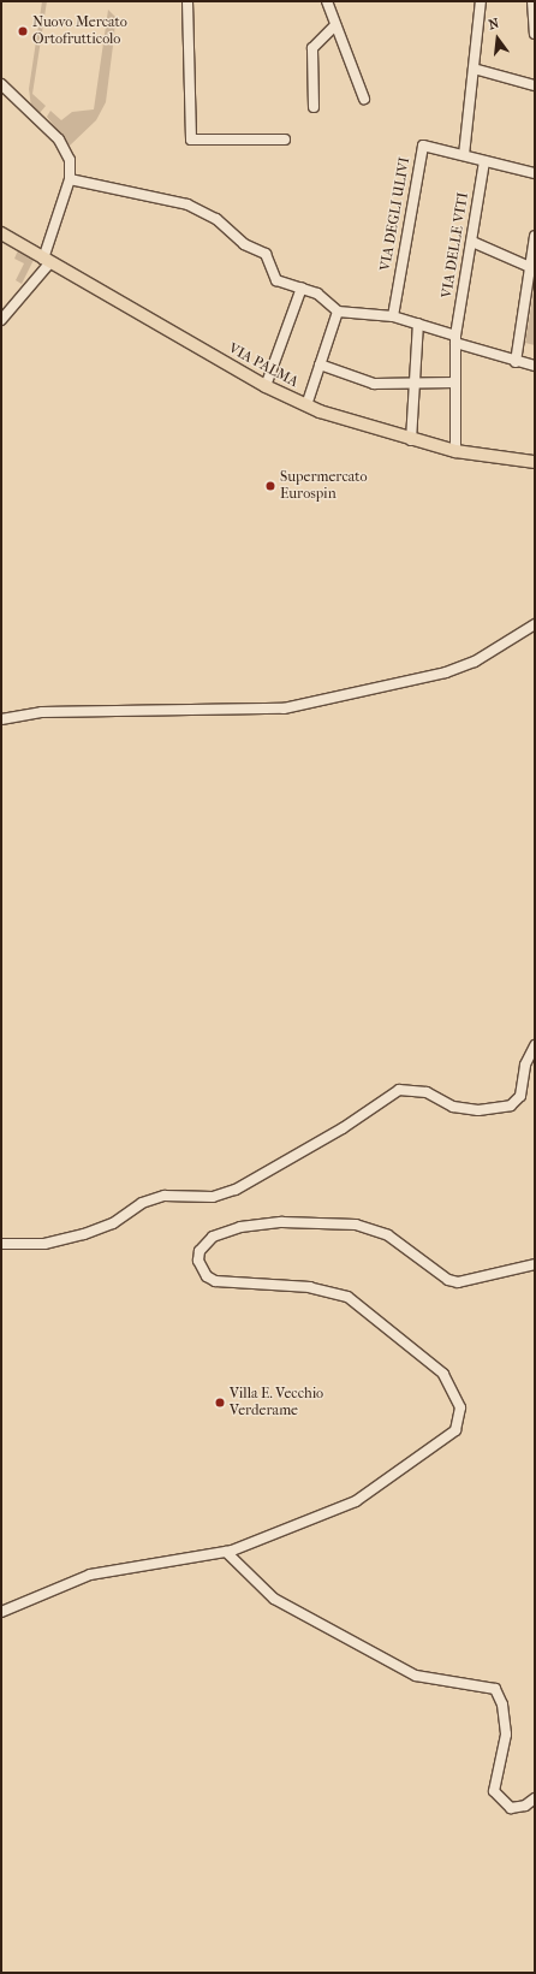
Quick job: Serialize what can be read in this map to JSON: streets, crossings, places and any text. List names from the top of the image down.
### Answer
{
  "streets": {
    "main road": ["VIA PALMA"],
    "street": ["VIA DEGLI ULIVI", "VIA DELLE VITI"]
  },
  "crossings": [
    ["VIA DEGLI ULIVI", "VIA DELLE VITI"],
    ["VIA DELLE VITI", "VIA PALMA"]
  ],
  "places": ["Nuovo Mercato Ortofrutticolo", "Supermercato Eurospin", "Villa E. Vecchio Verderame"],
  "north": "top"
}
